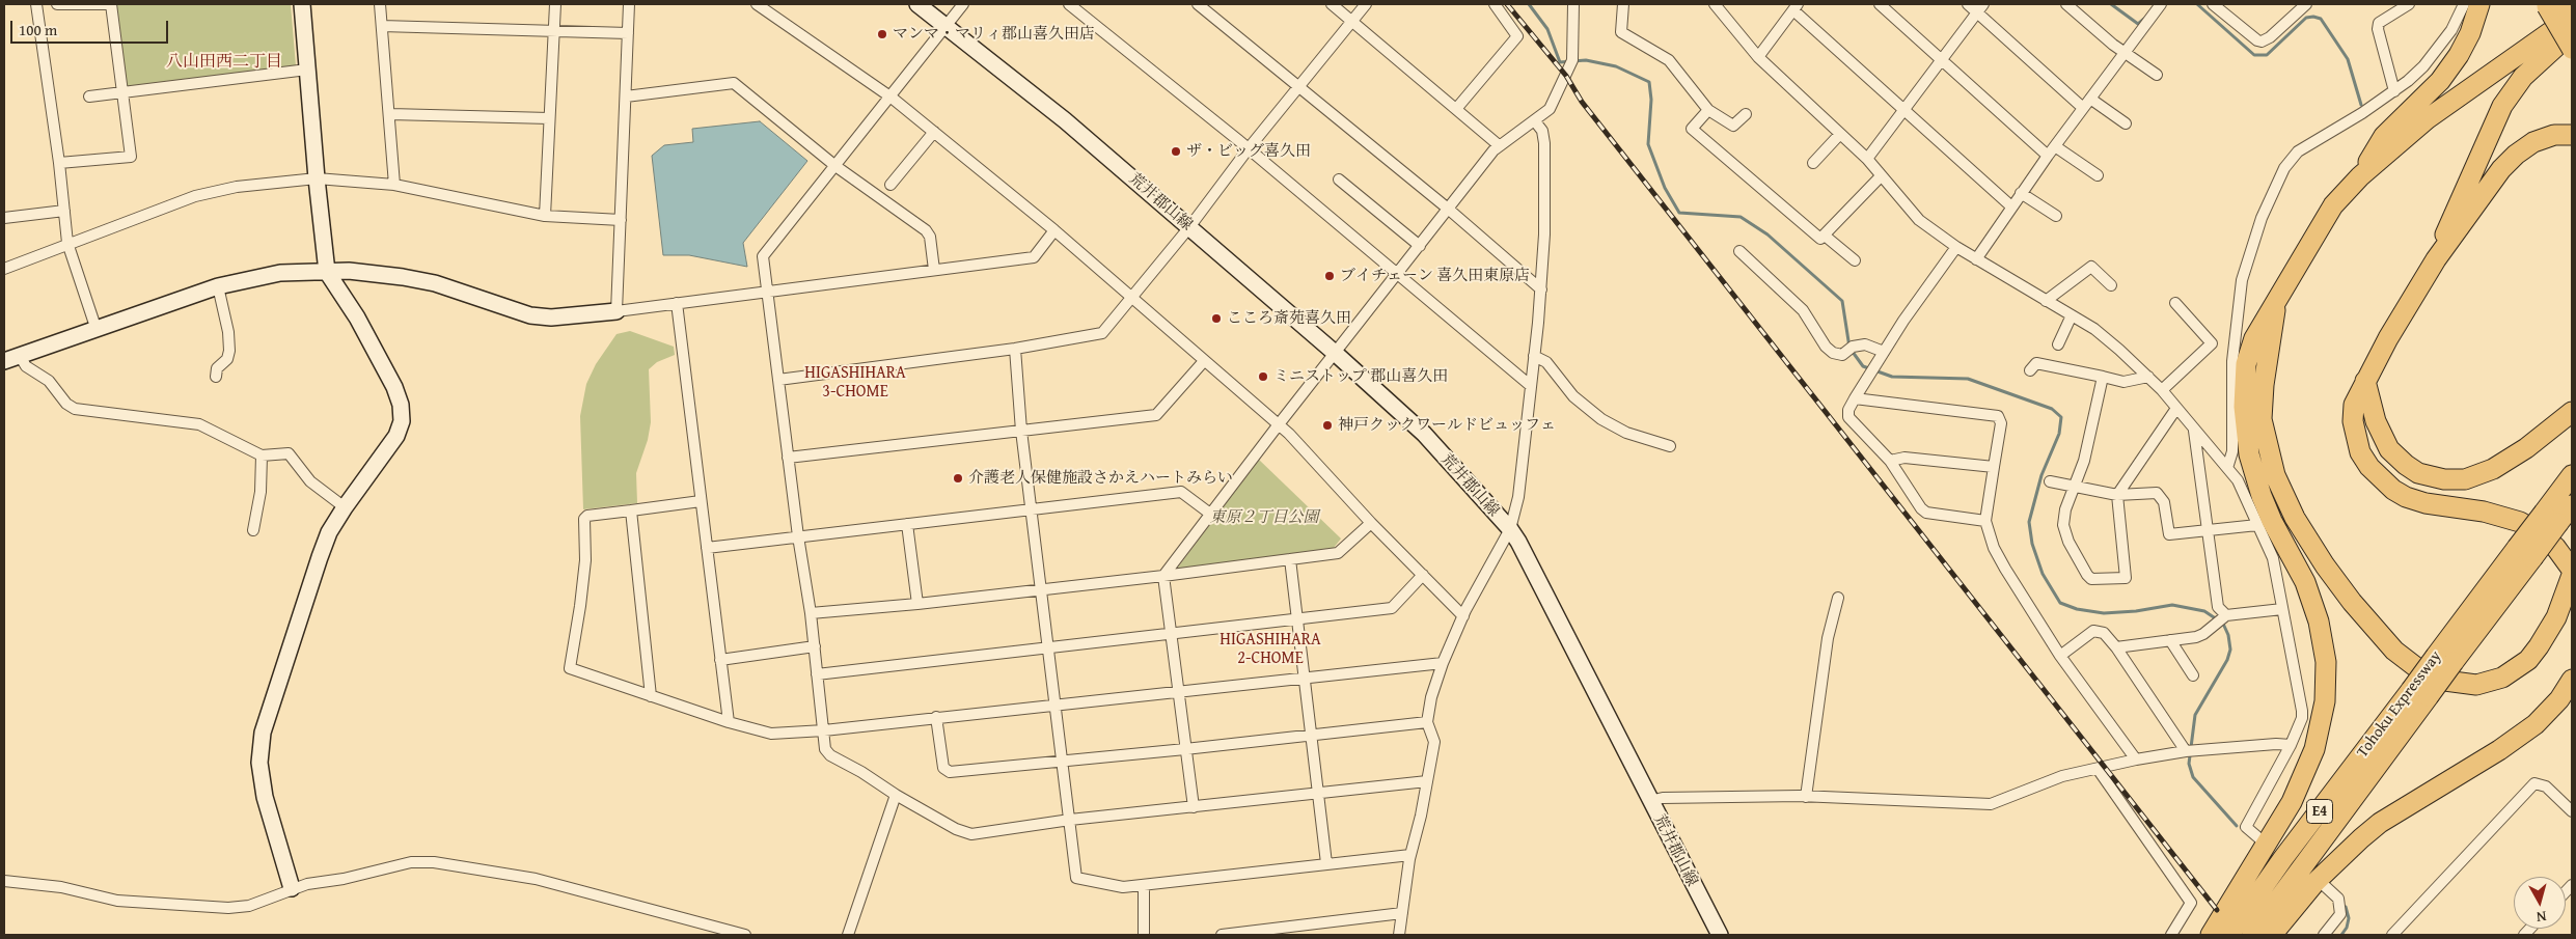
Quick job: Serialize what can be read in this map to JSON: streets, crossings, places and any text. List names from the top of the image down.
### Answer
{
  "streets": {
    "highway": ["Tohoku Expressway", "E4"],
    "street": ["荒井郡山線"]
  },
  "districts": ["八山田西二丁目", "HIGASHIHARA 3-CHOME", "HIGASHIHARA 2-CHOME"],
  "parks": ["東原２丁目公園"],
  "places": [
    "マンマ・マリィ郡山喜久田店",
    "ザ・ビッグ喜久田",
    "ブイチェーン 喜久田東原店",
    "こころ斎苑喜久田",
    "ミニストップ 郡山喜久田",
    "神戸クックワールドビュッフェ",
    "介護老人保健施設さかえハートみらい"
  ],
  "scale_bar": "100 m",
  "north": "bottom"
}
